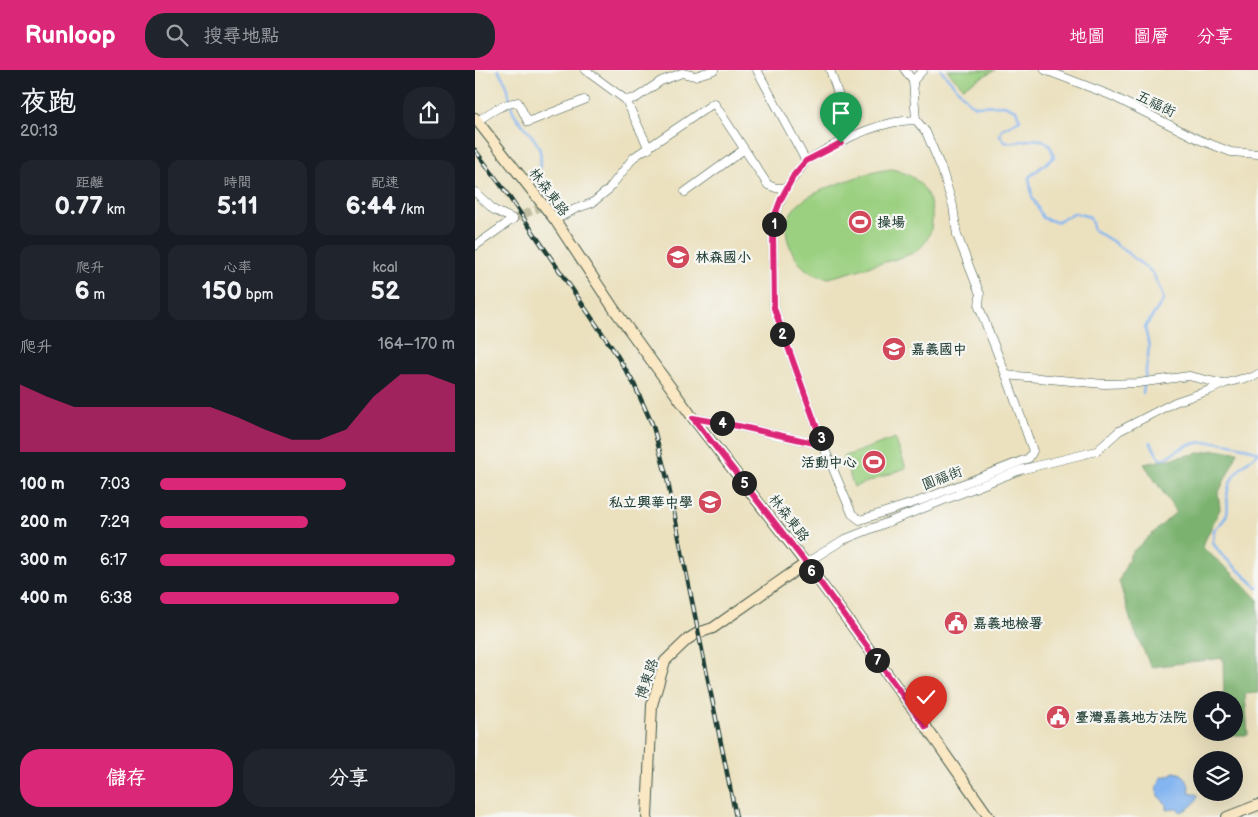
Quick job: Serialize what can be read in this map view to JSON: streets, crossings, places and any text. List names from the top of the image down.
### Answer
{
  "streets": {
    "main road": ["林森東路", "博東路"],
    "street": ["五福街", "圓福街"]
  },
  "crossings": [
    ["林森東路", "圓福街"],
    ["林森東路", "博東路"],
    ["圓福街", "博東路"]
  ],
  "places": {
    "sports": ["操場", "活動中心"],
    "school or university": ["林森國小", "嘉義國中", "私立興華中學"],
    "public building": ["嘉義地檢署", "臺灣嘉義地方法院"]
  },
  "page": {
    "header": "Runloop",
    "search": "搜尋地點",
    "nav": ["地圖", "圖層", "分享"],
    "heading": ["夜跑", "20:13"],
    "stats": [
      ["距離", "0.77 km"],
      ["時間", "5:11"],
      ["配速", "6:44 /km"],
      ["爬升", "6 m"],
      ["心率", "150 bpm"],
      ["kcal", "52"]
    ],
    "pins": [
      "1",
      "2",
      "4",
      "3",
      "5",
      "6",
      "7"
    ],
    "chart": ["爬升", "164–170 m"],
    "list": [
      {
        "name": "100 m",
        "note": "7:03"
      },
      {
        "name": "200 m",
        "note": "7:29"
      },
      {
        "name": "300 m",
        "note": "6:17"
      },
      {
        "name": "400 m",
        "note": "6:38"
      }
    ],
    "buttons": ["儲存", "分享"]
  }
}
